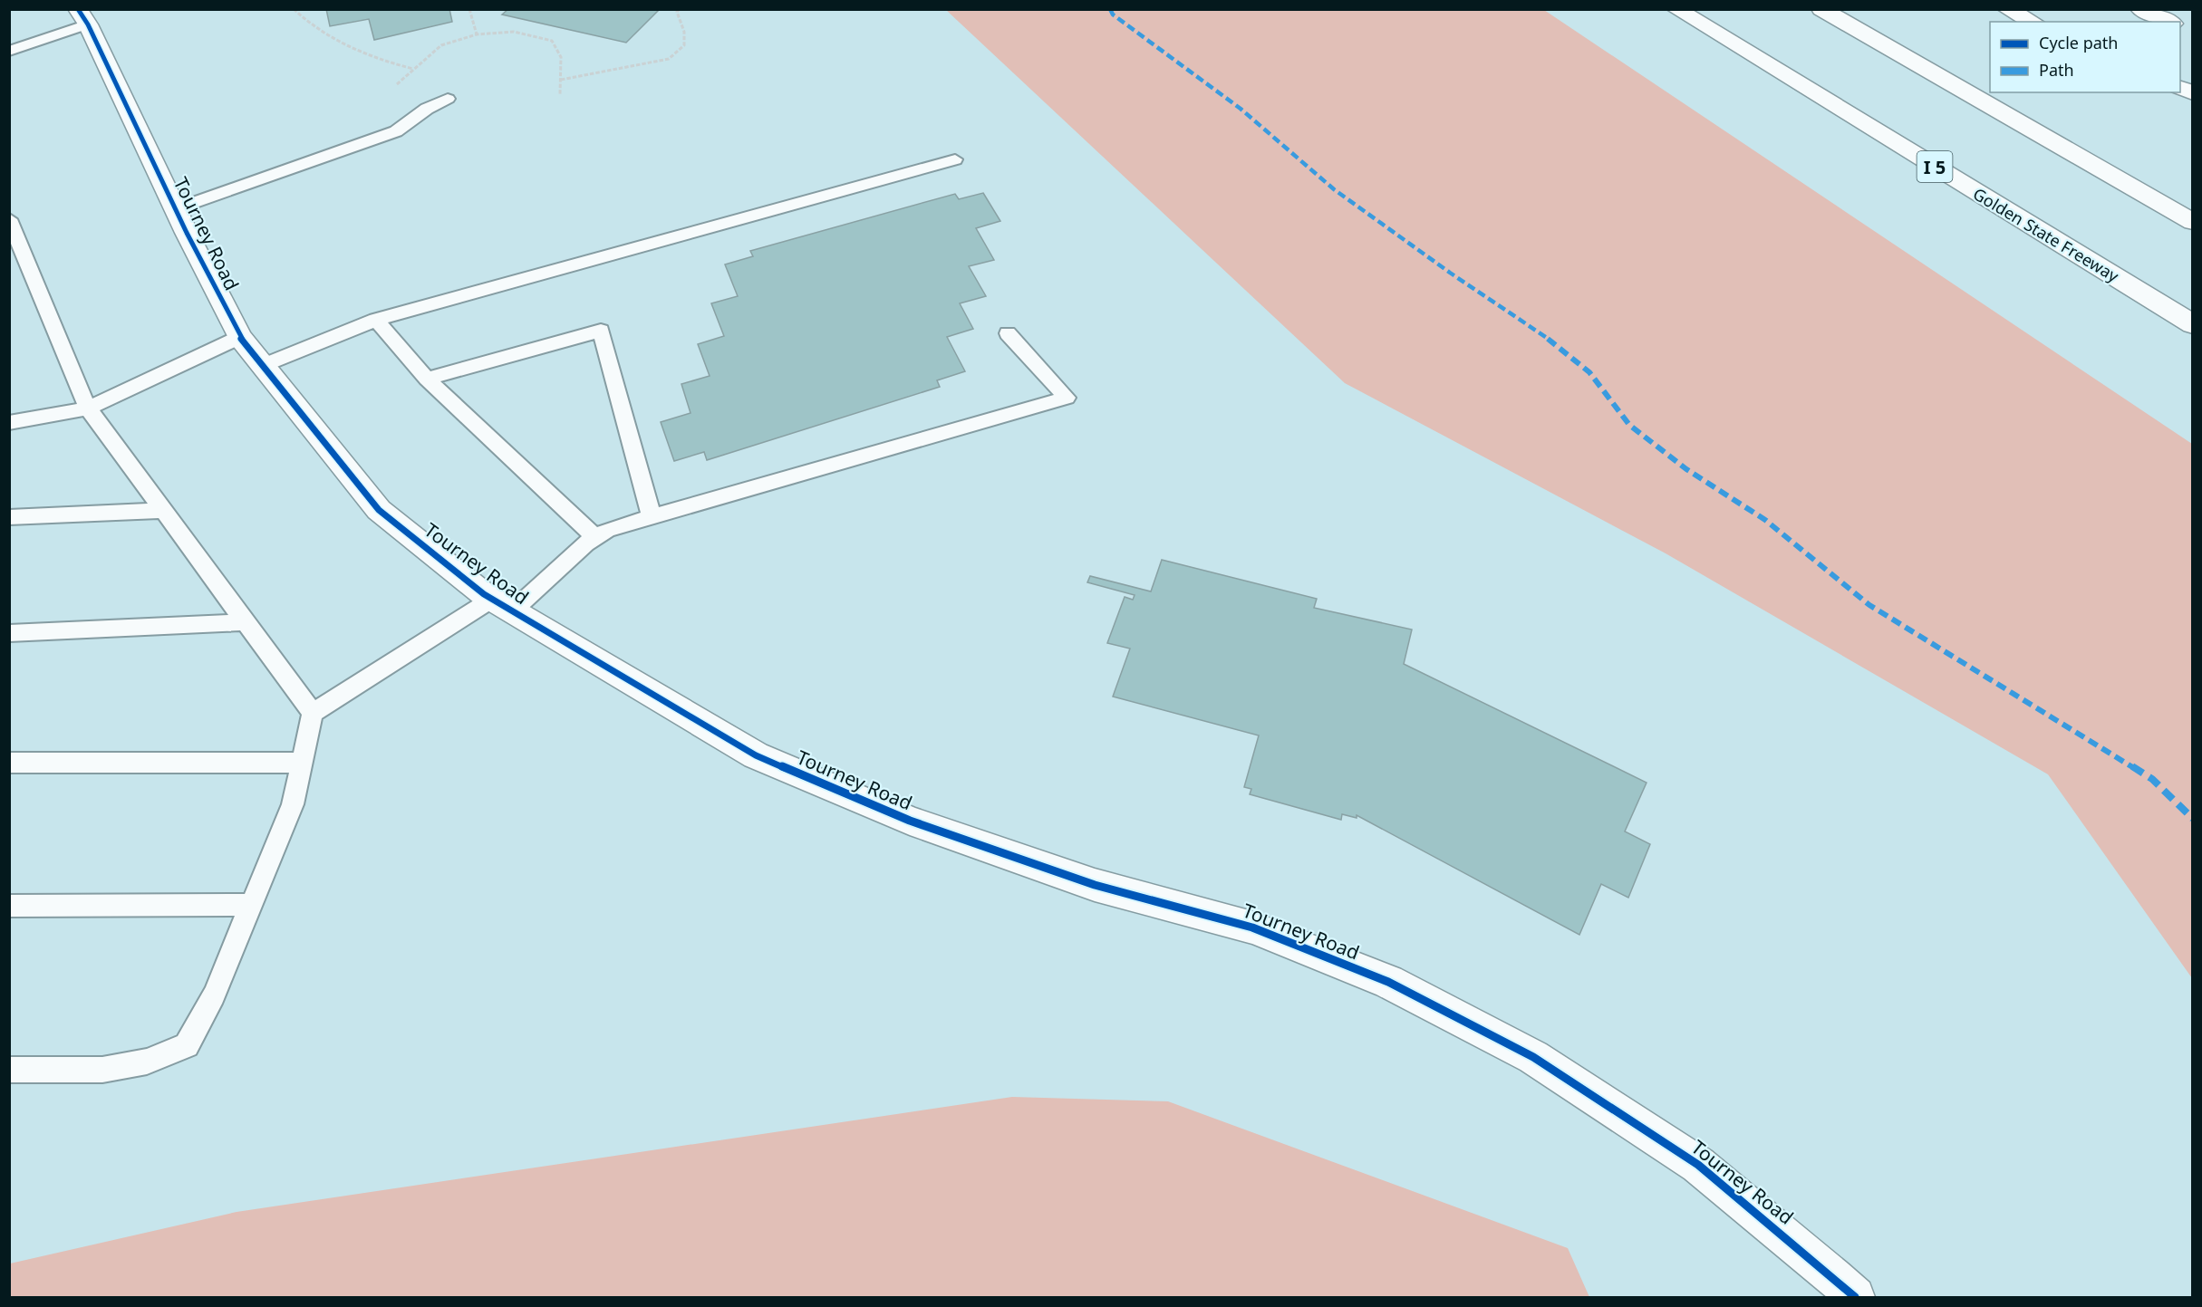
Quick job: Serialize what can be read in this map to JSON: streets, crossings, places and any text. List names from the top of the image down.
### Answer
{
  "streets": {
    "main road": ["I 5", "Tourney Road", "Golden State Freeway"]
  },
  "legend": ["Cycle path", "Path"]
}
